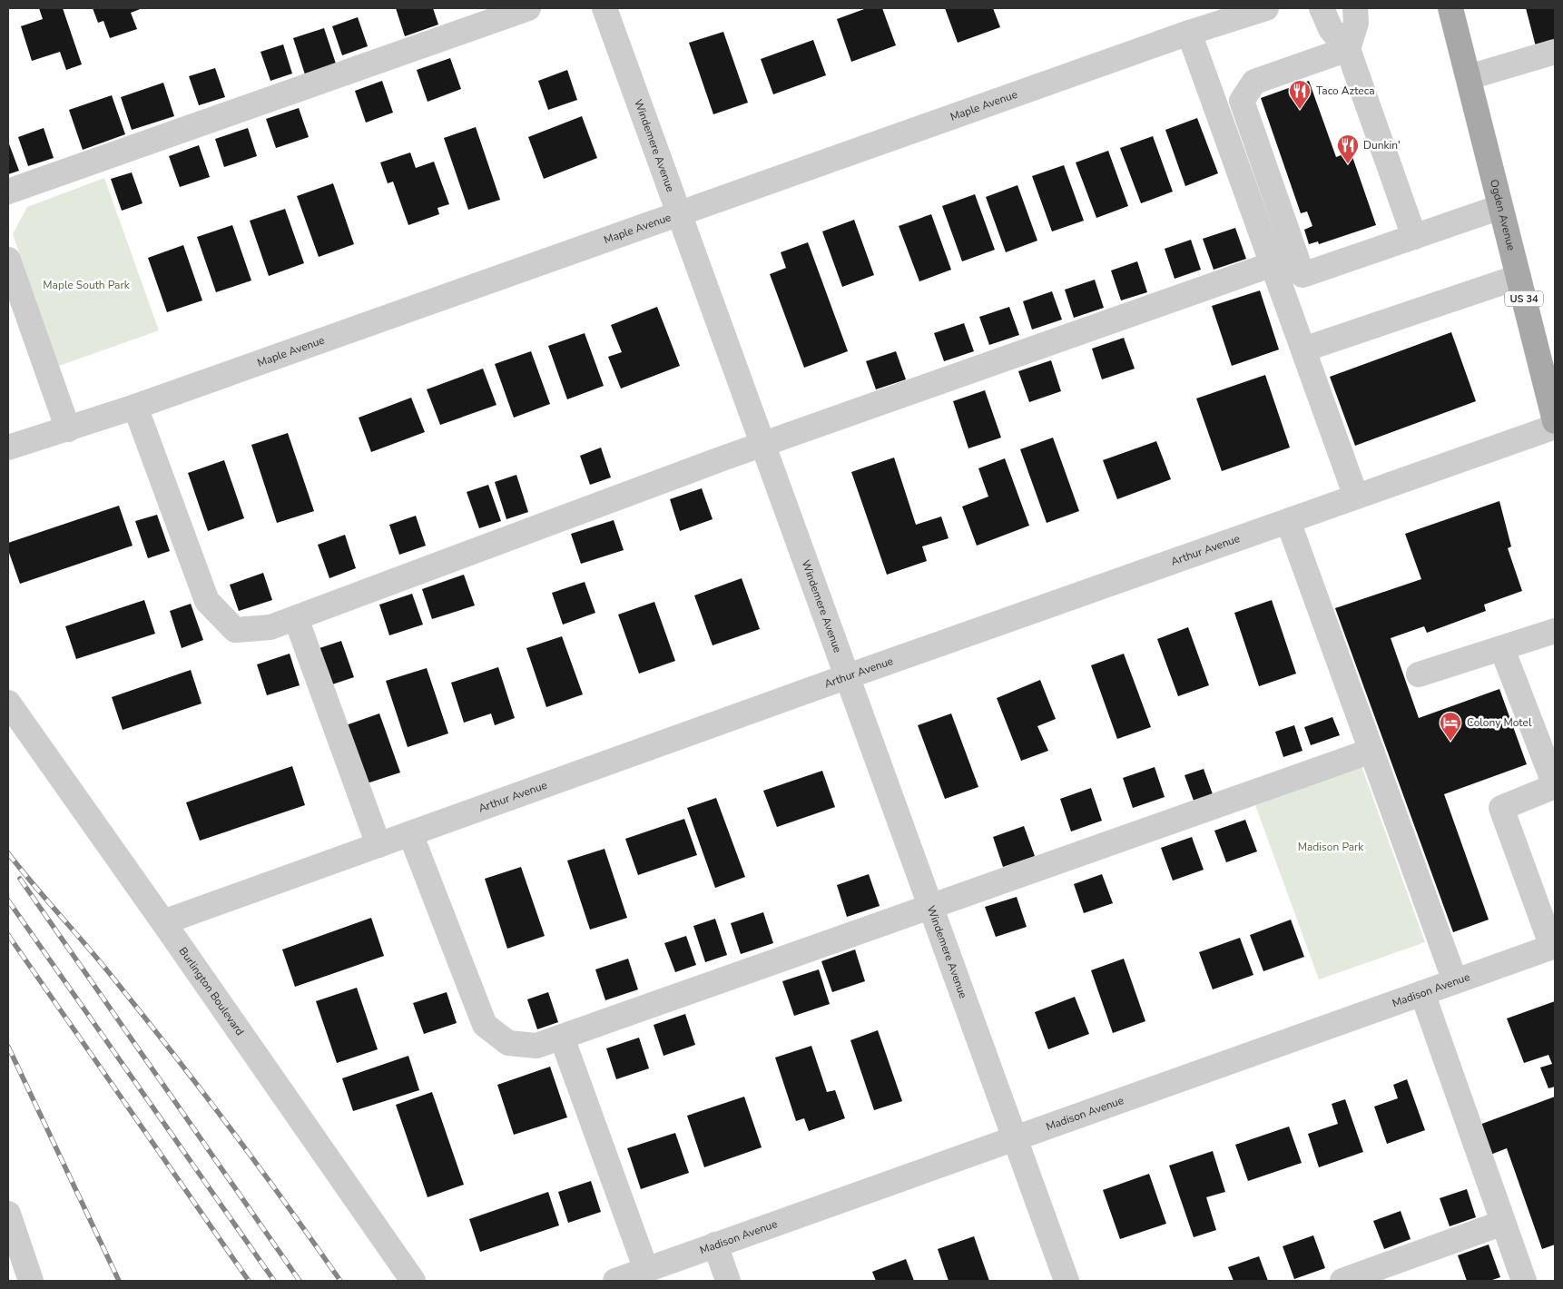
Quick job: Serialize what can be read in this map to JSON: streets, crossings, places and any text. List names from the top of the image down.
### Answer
{
  "streets": {
    "main road": ["Ogden Avenue", "US 34"],
    "street": [
      "Maple Avenue",
      "Windemere Avenue",
      "Arthur Avenue",
      "Madison Avenue",
      "Burlington Boulevard"
    ]
  },
  "crossings": [
    ["Maple Avenue", "Windemere Avenue"],
    ["Windemere Avenue", "Arthur Avenue"],
    ["Windemere Avenue", "Madison Avenue"],
    ["Arthur Avenue", "Burlington Boulevard"]
  ],
  "parks": ["Maple South Park", "Madison Park"],
  "places": {
    "restaurant": ["Taco Azteca", "Dunkin'"],
    "hotel": ["Colony Motel"]
  }
}
